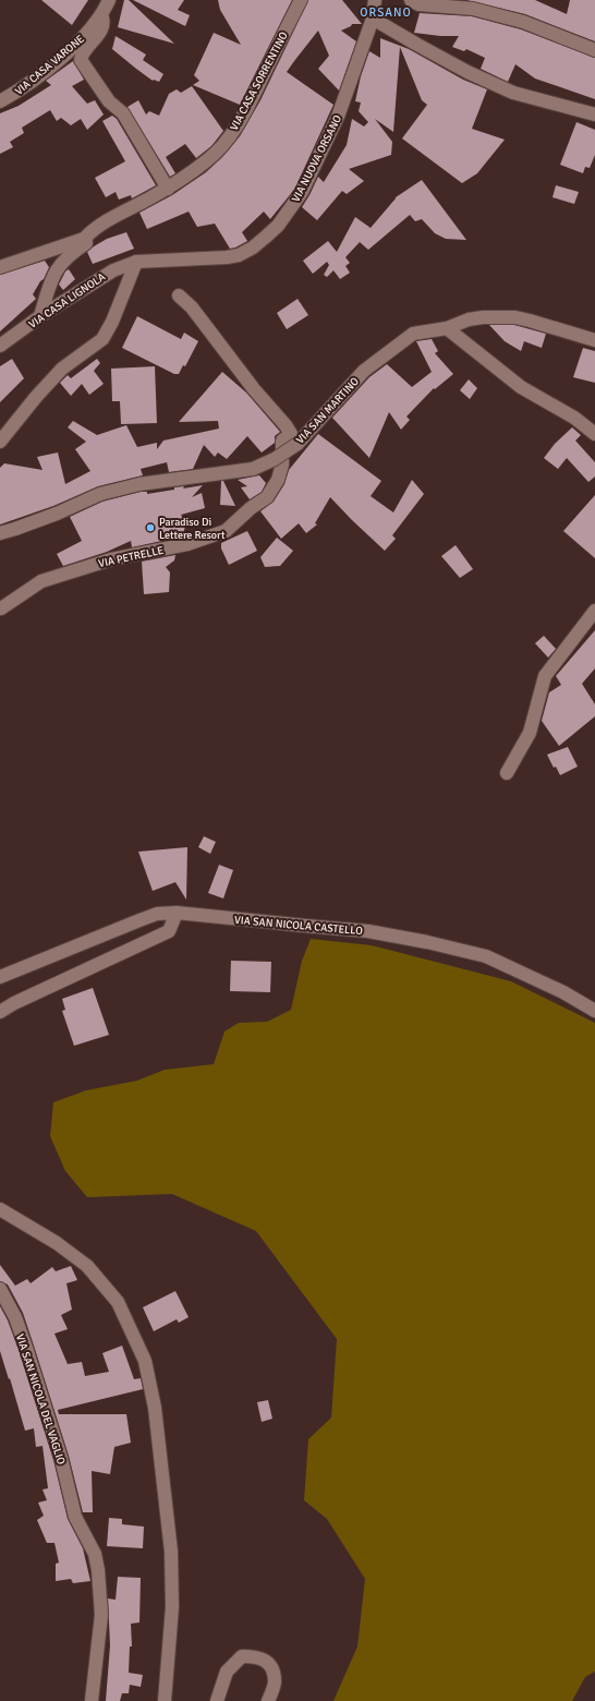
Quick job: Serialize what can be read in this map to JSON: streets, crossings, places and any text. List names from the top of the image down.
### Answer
{
  "streets": {
    "street": [
      "VIA CASA VARONE",
      "VIA CASA SORRENTINO",
      "VIA NUOVA ORSANO",
      "VIA CASA LIGNOLA",
      "VIA SAN MARTINO",
      "VIA PETRELLE",
      "VIA SAN NICOLA CASTELLO",
      "VIA SAN NICOLA DEL VAGLIO"
    ]
  },
  "crossings": [
    ["VIA NUOVA ORSANO", "VIA CASA LIGNOLA"]
  ],
  "districts": ["ORSANO"],
  "places": ["Paradiso Di Lettere Resort"]
}
